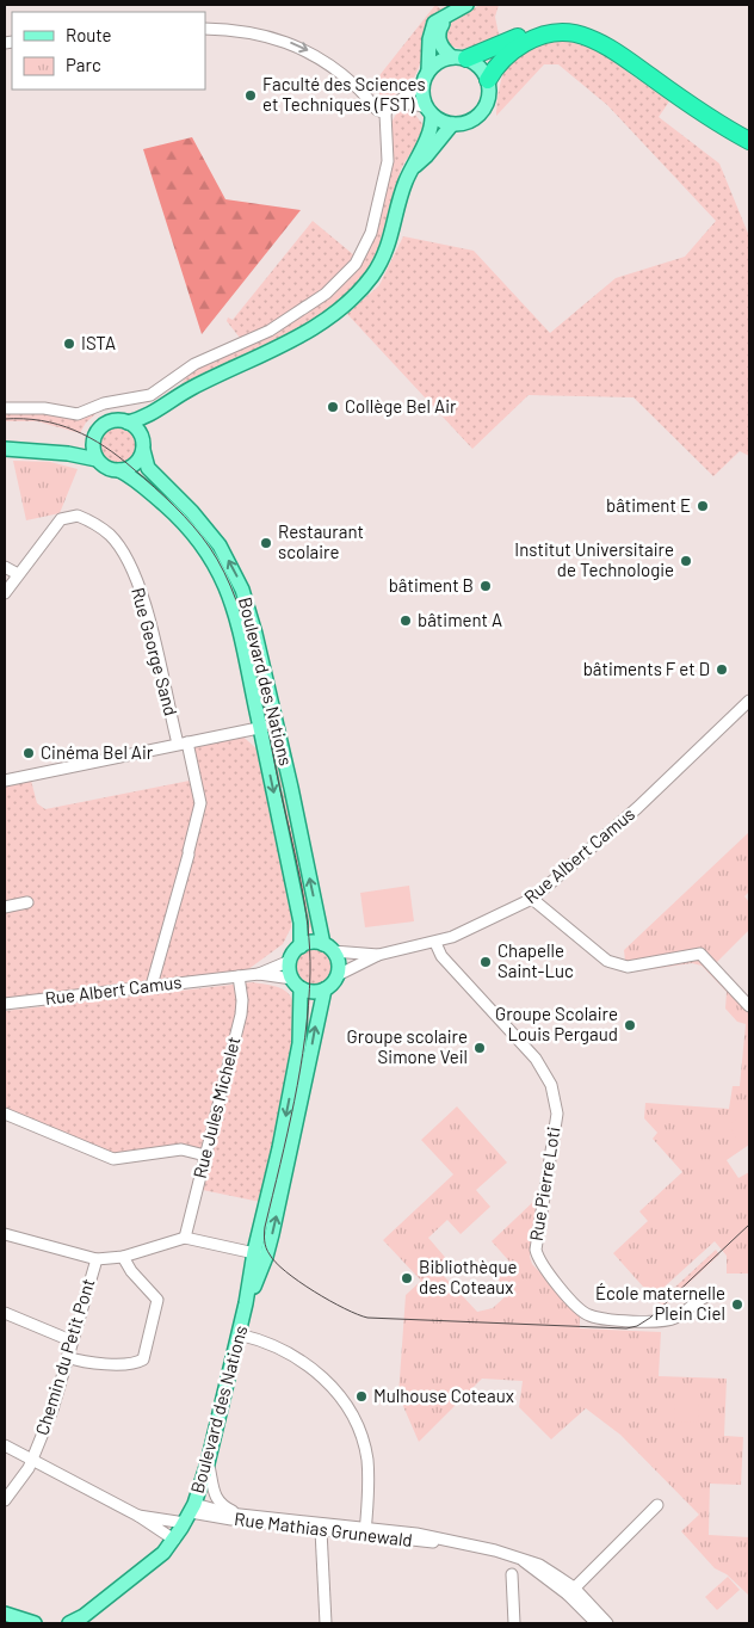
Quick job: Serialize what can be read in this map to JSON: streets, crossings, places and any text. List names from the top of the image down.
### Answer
{
  "streets": {
    "main road": ["Boulevard des Nations"],
    "street": [
      "Rue George Sand",
      "Rue Albert Camus",
      "Rue Jules Michelet",
      "Rue Pierre Loti",
      "Chemin du Petit Pont",
      "Rue Mathias Grunewald"
    ]
  },
  "crossings": [
    ["Rue George Sand", "Rue Albert Camus"],
    ["Boulevard des Nations", "Rue Albert Camus"],
    ["Boulevard des Nations", "Chemin du Petit Pont"],
    ["Boulevard des Nations", "Rue Mathias Grunewald"],
    ["Rue Albert Camus", "Rue Jules Michelet"],
    ["Rue Albert Camus", "Rue Pierre Loti"],
    ["Rue Jules Michelet", "Chemin du Petit Pont"]
  ],
  "places": [
    "Faculté des Sciences et Techniques (FST)",
    "ISTA",
    "Collège Bel Air",
    "bâtiment E",
    "Restaurant scolaire",
    "Institut Universitaire de Technologie",
    "bâtiment B",
    "bâtiment A",
    "bâtiments F et D",
    "Cinéma Bel Air",
    "Chapelle Saint-Luc",
    "Groupe Scolaire Louis Pergaud",
    "Groupe scolaire Simone Veil",
    "Bibliothèque des Coteaux",
    "École maternelle Plein Ciel",
    "Mulhouse Coteaux"
  ],
  "legend": ["Route", "Parc"]
}
